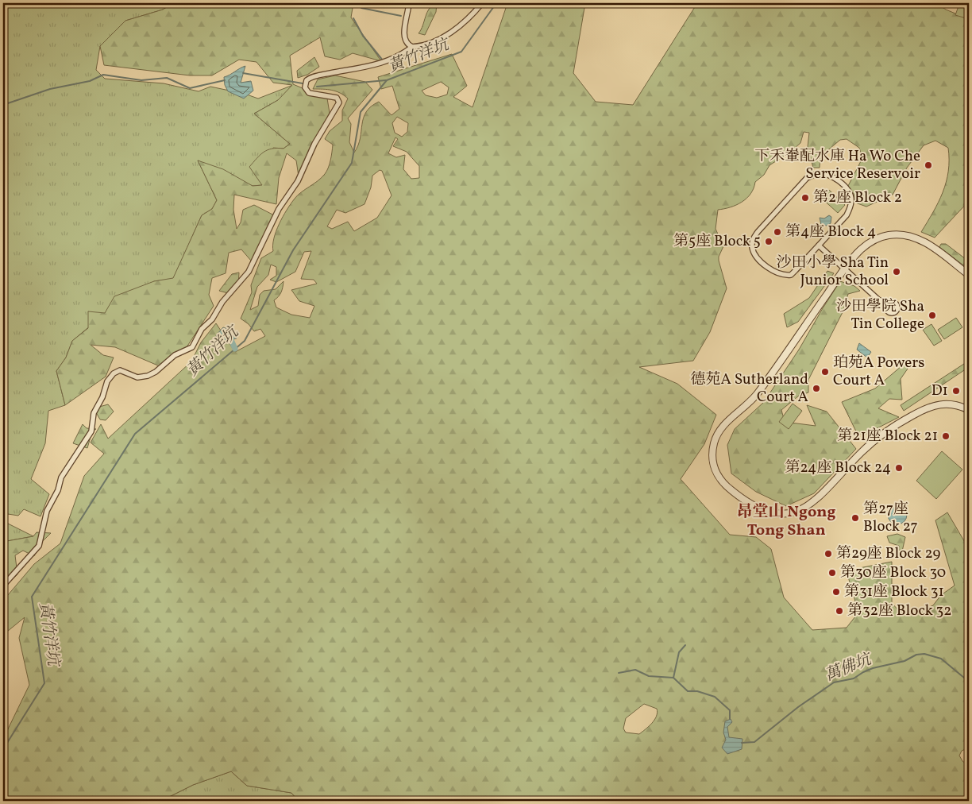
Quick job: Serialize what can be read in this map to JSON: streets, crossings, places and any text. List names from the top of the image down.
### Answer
{
  "districts": ["昂堂山 Ngong Tong Shan"],
  "water": ["黃竹洋坑", "萬佛坑"],
  "places": [
    "下禾輋配水庫 Ha Wo Che Service Reservoir",
    "第2座 Block 2",
    "第4座 Block 4",
    "第5座 Block 5",
    "沙田小學 Sha Tin Junior School",
    "沙田學院 Sha Tin College",
    "珀苑A Powers Court A",
    "德苑A Sutherland Court A",
    "D1",
    "第21座 Block 21",
    "第24座 Block 24",
    "第27座 Block 27",
    "第29座 Block 29",
    "第30座 Block 30",
    "第31座 Block 31",
    "第32座 Block 32"
  ]
}
